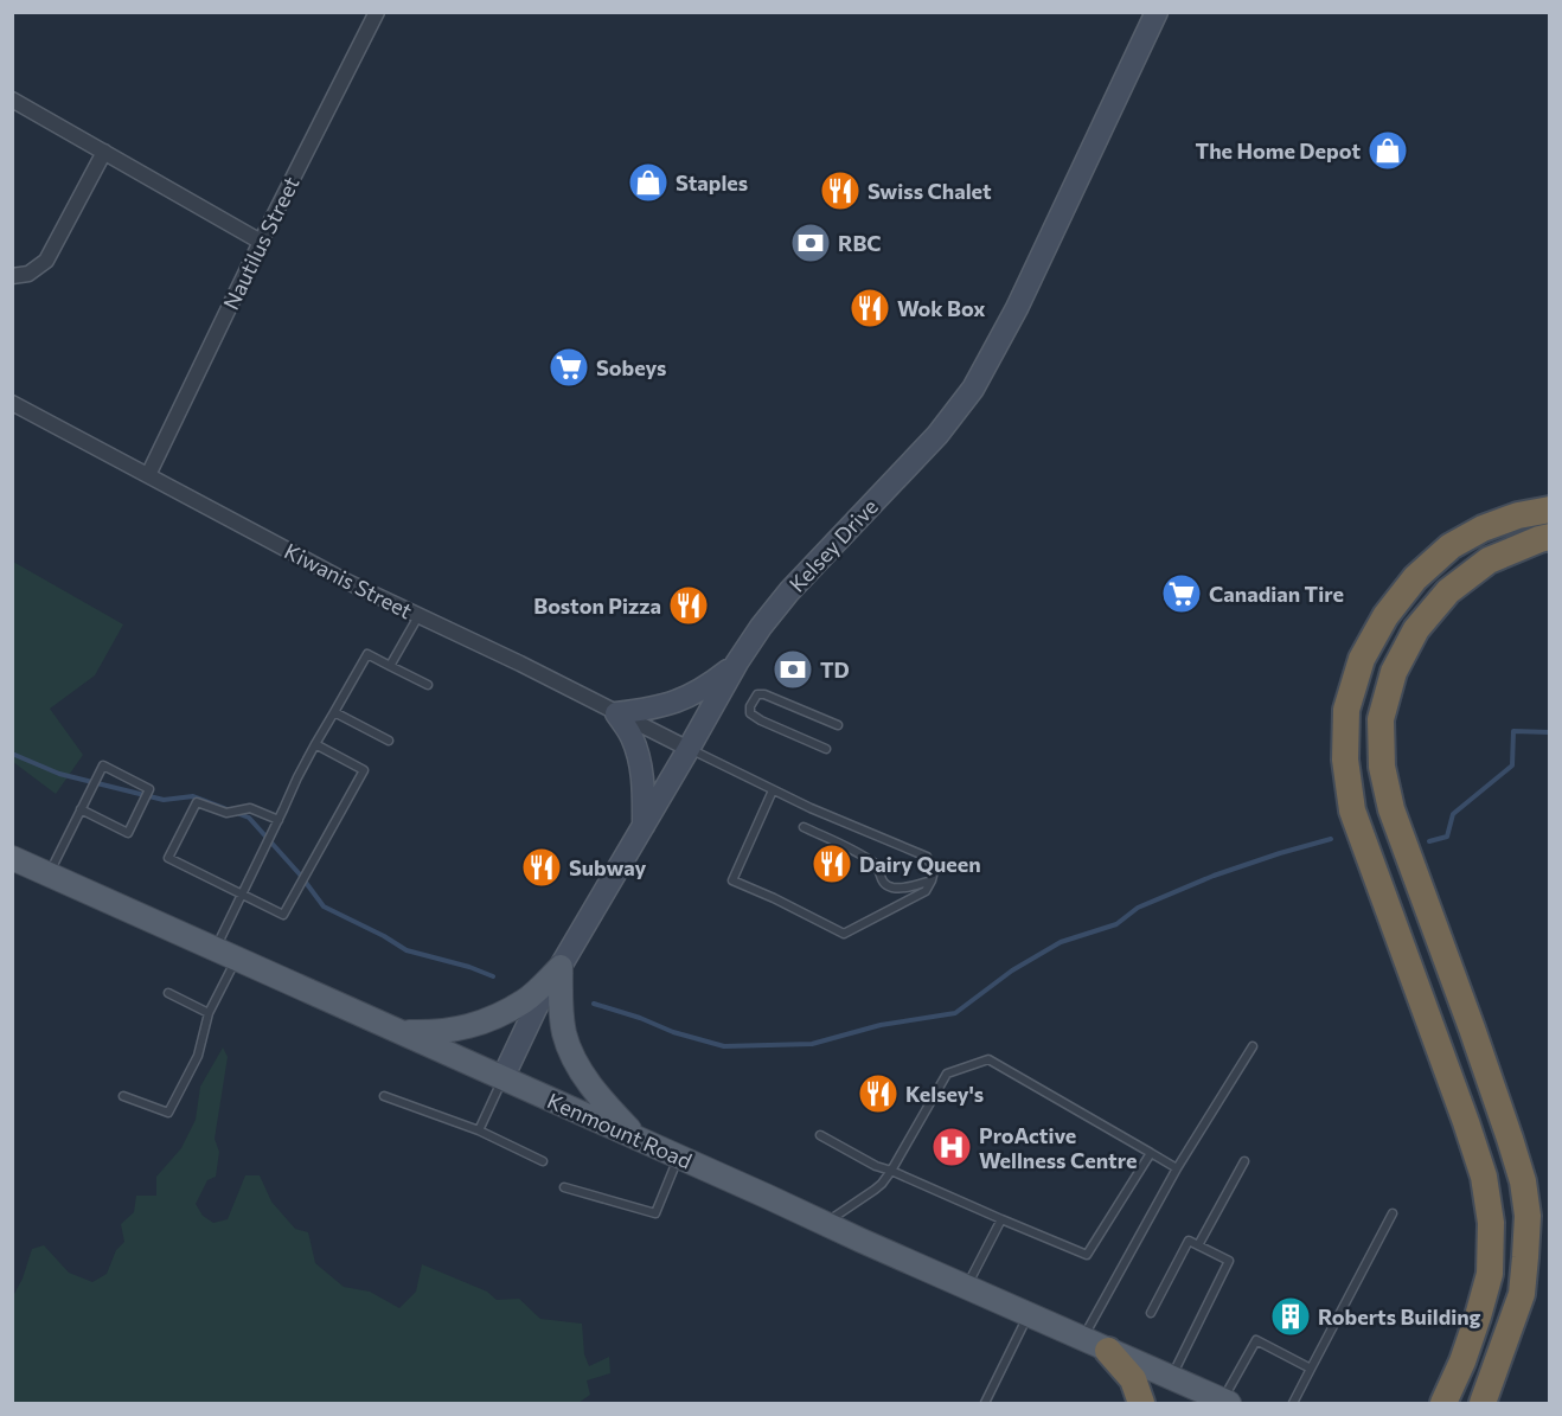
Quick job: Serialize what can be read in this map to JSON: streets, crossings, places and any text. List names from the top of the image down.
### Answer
{
  "streets": {
    "main road": ["Kelsey Drive", "Kenmount Road"],
    "street": ["Nautilus Street", "Kiwanis Street"]
  },
  "crossings": [
    ["Nautilus Street", "Kiwanis Street"],
    ["Kelsey Drive", "Kiwanis Street"],
    ["Kelsey Drive", "Kenmount Road"]
  ],
  "places": {
    "shop": ["The Home Depot", "Staples"],
    "restaurant": [
      "Swiss Chalet",
      "Wok Box",
      "Boston Pizza",
      "Dairy Queen",
      "Subway",
      "Kelsey's"
    ],
    "bank": ["RBC", "TD"],
    "supermarket": ["Sobeys", "Canadian Tire"],
    "hospital": ["ProActive Wellness Centre"],
    "building": ["Roberts Building"]
  }
}
